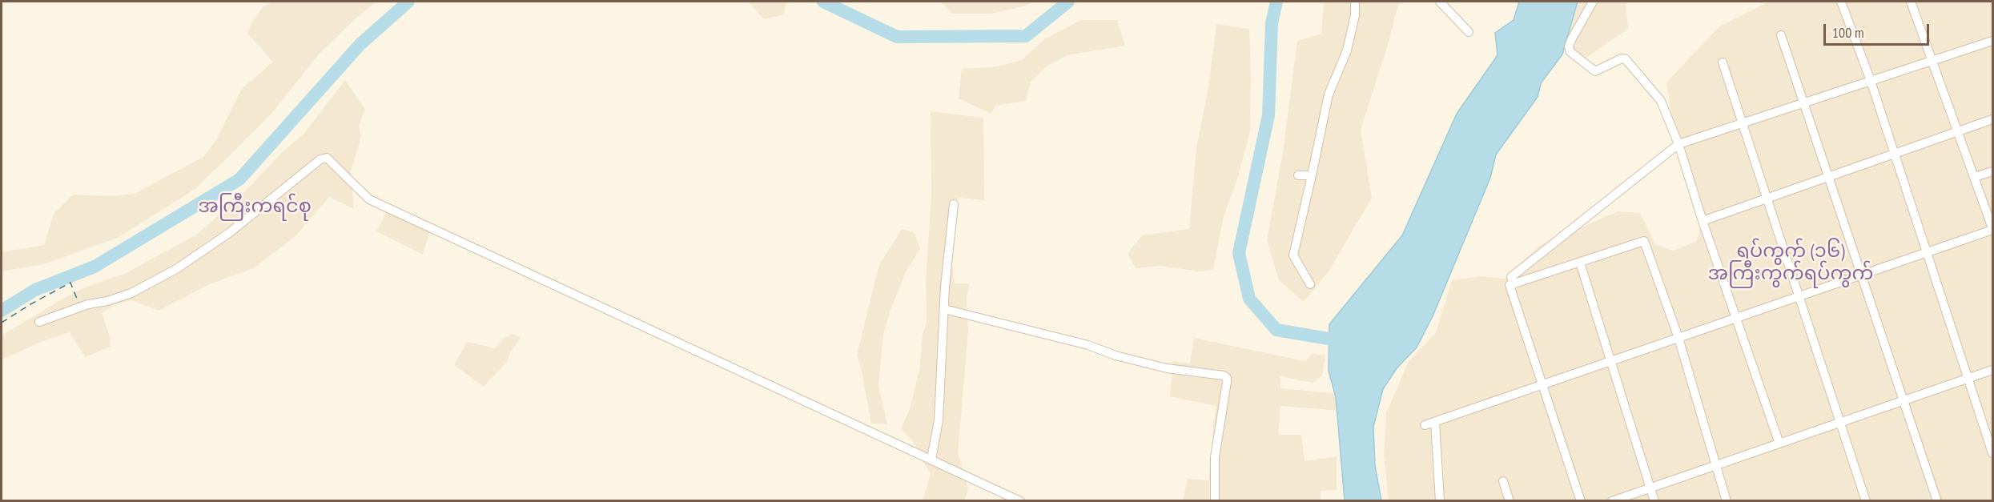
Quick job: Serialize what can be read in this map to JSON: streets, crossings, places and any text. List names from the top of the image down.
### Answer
{
  "districts": ["အကြီးကရင်စု", "ရပ်ကွက် (၁၆) အကြီးကွက်ရပ်ကွက်"],
  "scale_bar": "100 m"
}
